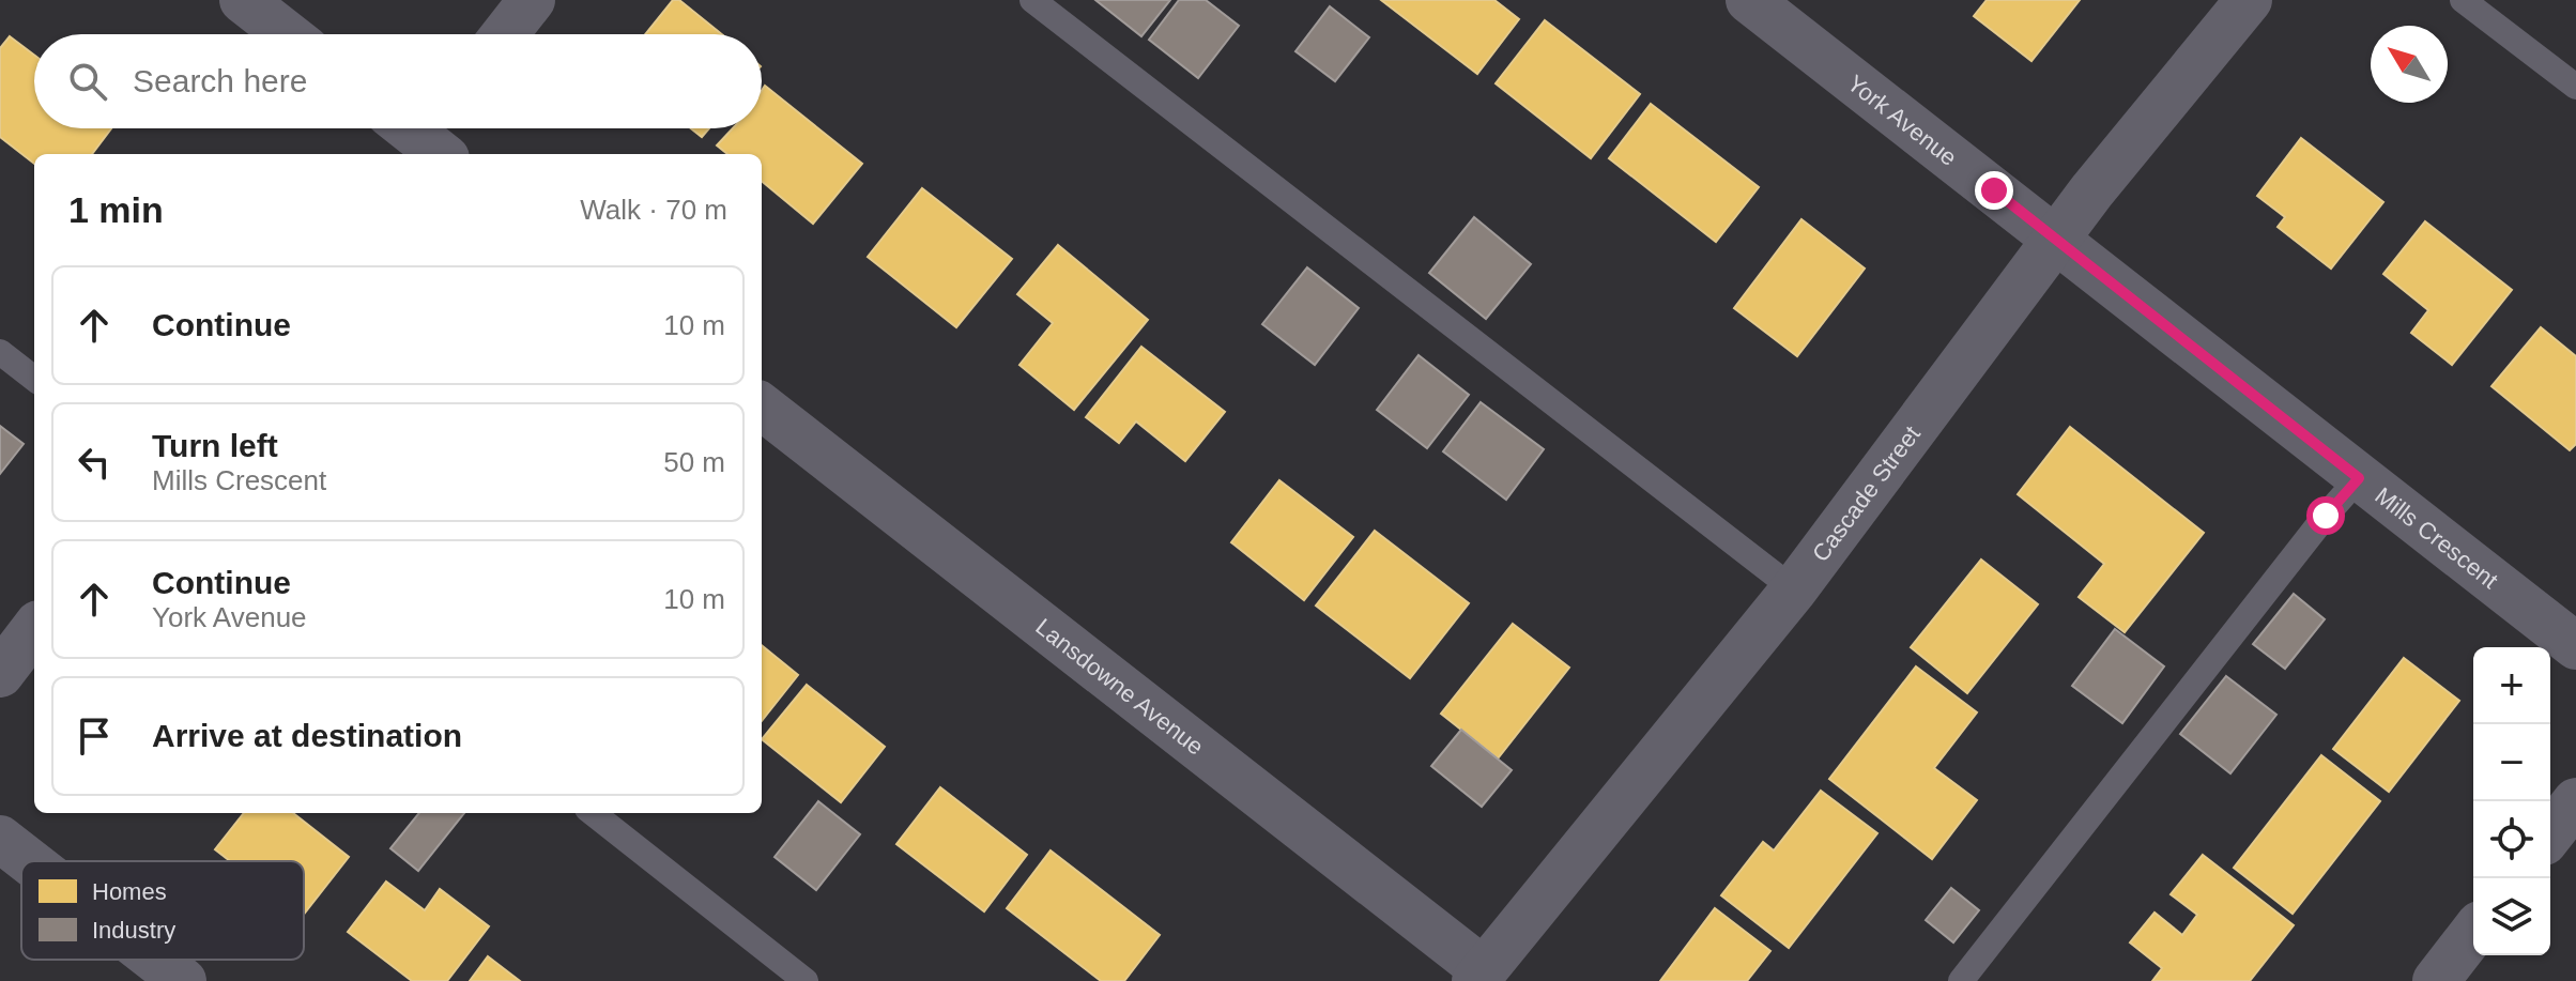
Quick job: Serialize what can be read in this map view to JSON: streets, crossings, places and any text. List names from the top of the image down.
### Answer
{
  "streets": {
    "street": [
      "York Avenue",
      "Cascade Street",
      "Mills Crescent",
      "Lansdowne Avenue"
    ]
  },
  "crossings": [
    ["York Avenue", "Cascade Street"],
    ["York Avenue", "Mills Crescent"],
    ["Cascade Street", "Mills Crescent"],
    ["Cascade Street", "Lansdowne Avenue"]
  ],
  "legend": ["Homes", "Industry"],
  "north": "top left",
  "page": {
    "search": "Search here",
    "heading": ["1 min", "Walk · 70 m"],
    "list": [
      ["Continue", "10 m"],
      ["Turn left", "Mills Crescent", "50 m"],
      ["Continue", "York Avenue", "10 m"],
      "Arrive at destination"
    ],
    "map_buttons": ["+", "−"]
  }
}
